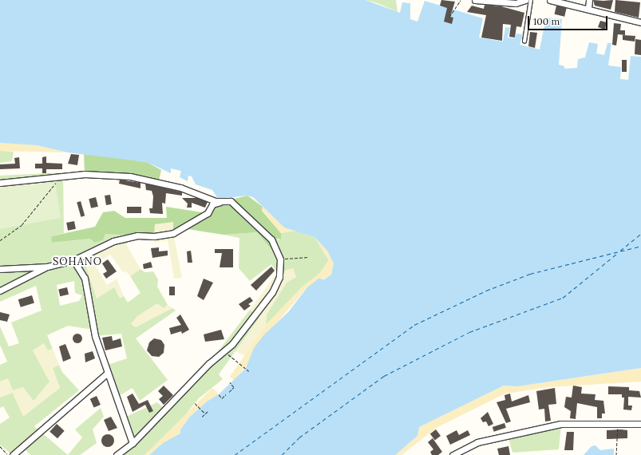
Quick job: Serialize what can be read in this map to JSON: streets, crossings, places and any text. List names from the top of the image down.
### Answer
{
  "districts": ["SOHANO"],
  "scale_bar": "100 m"
}
